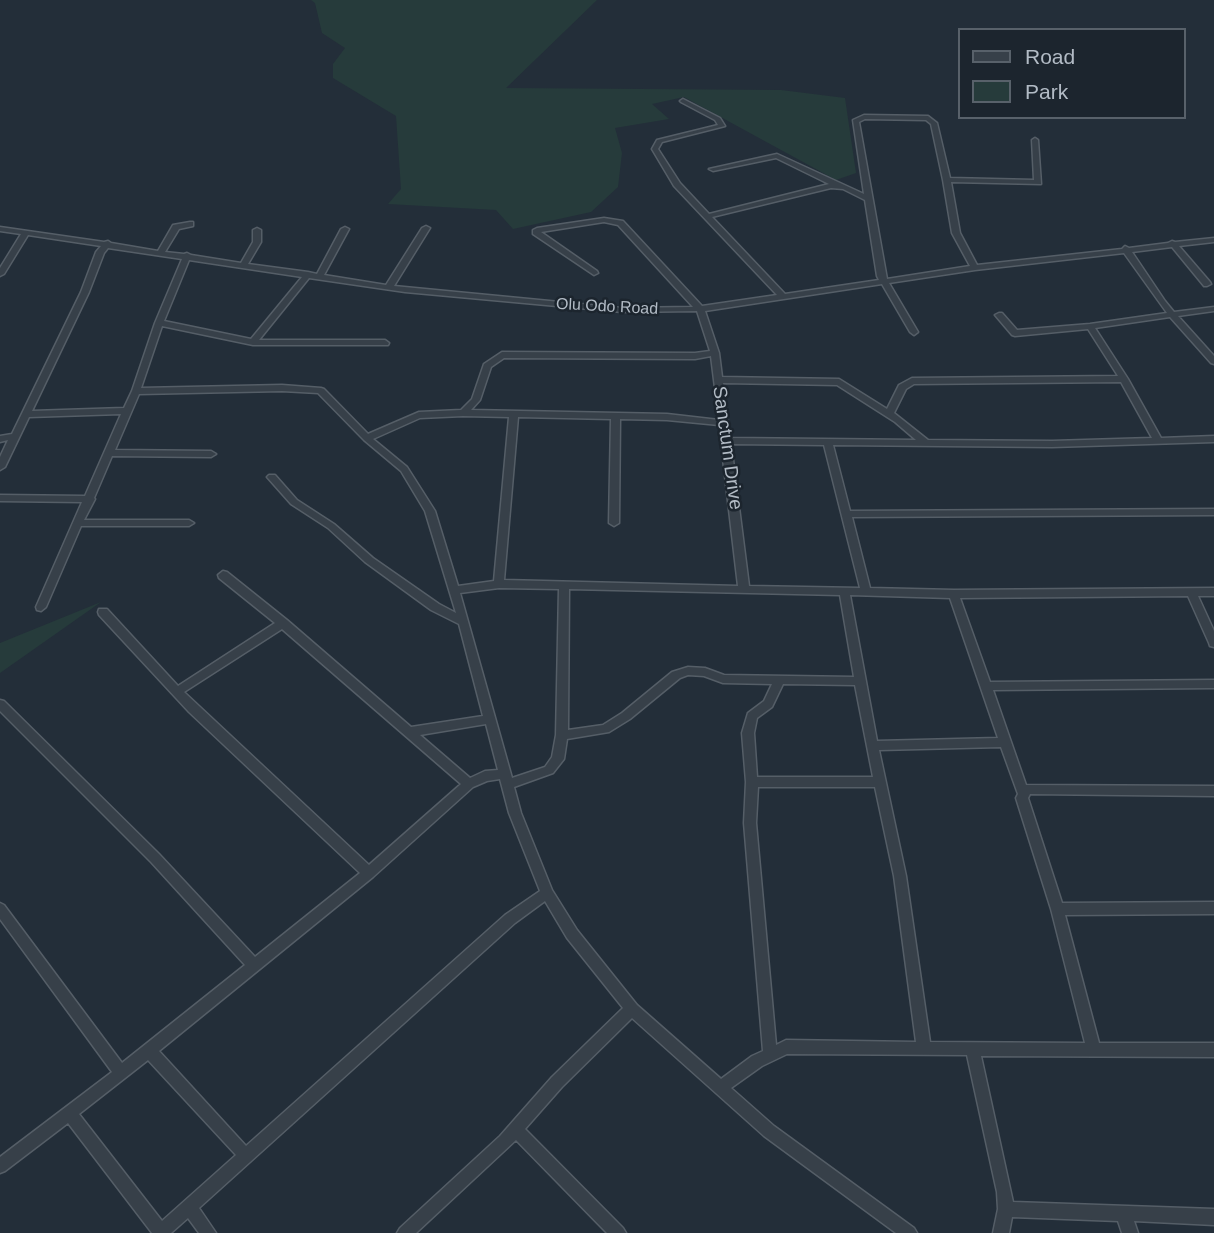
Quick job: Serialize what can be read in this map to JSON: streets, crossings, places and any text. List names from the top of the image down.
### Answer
{
  "streets": {
    "street": ["Olu Odo Road", "Sanctum Drive"]
  },
  "crossings": [
    ["Olu Odo Road", "Sanctum Drive"]
  ],
  "legend": ["Road", "Park"]
}
